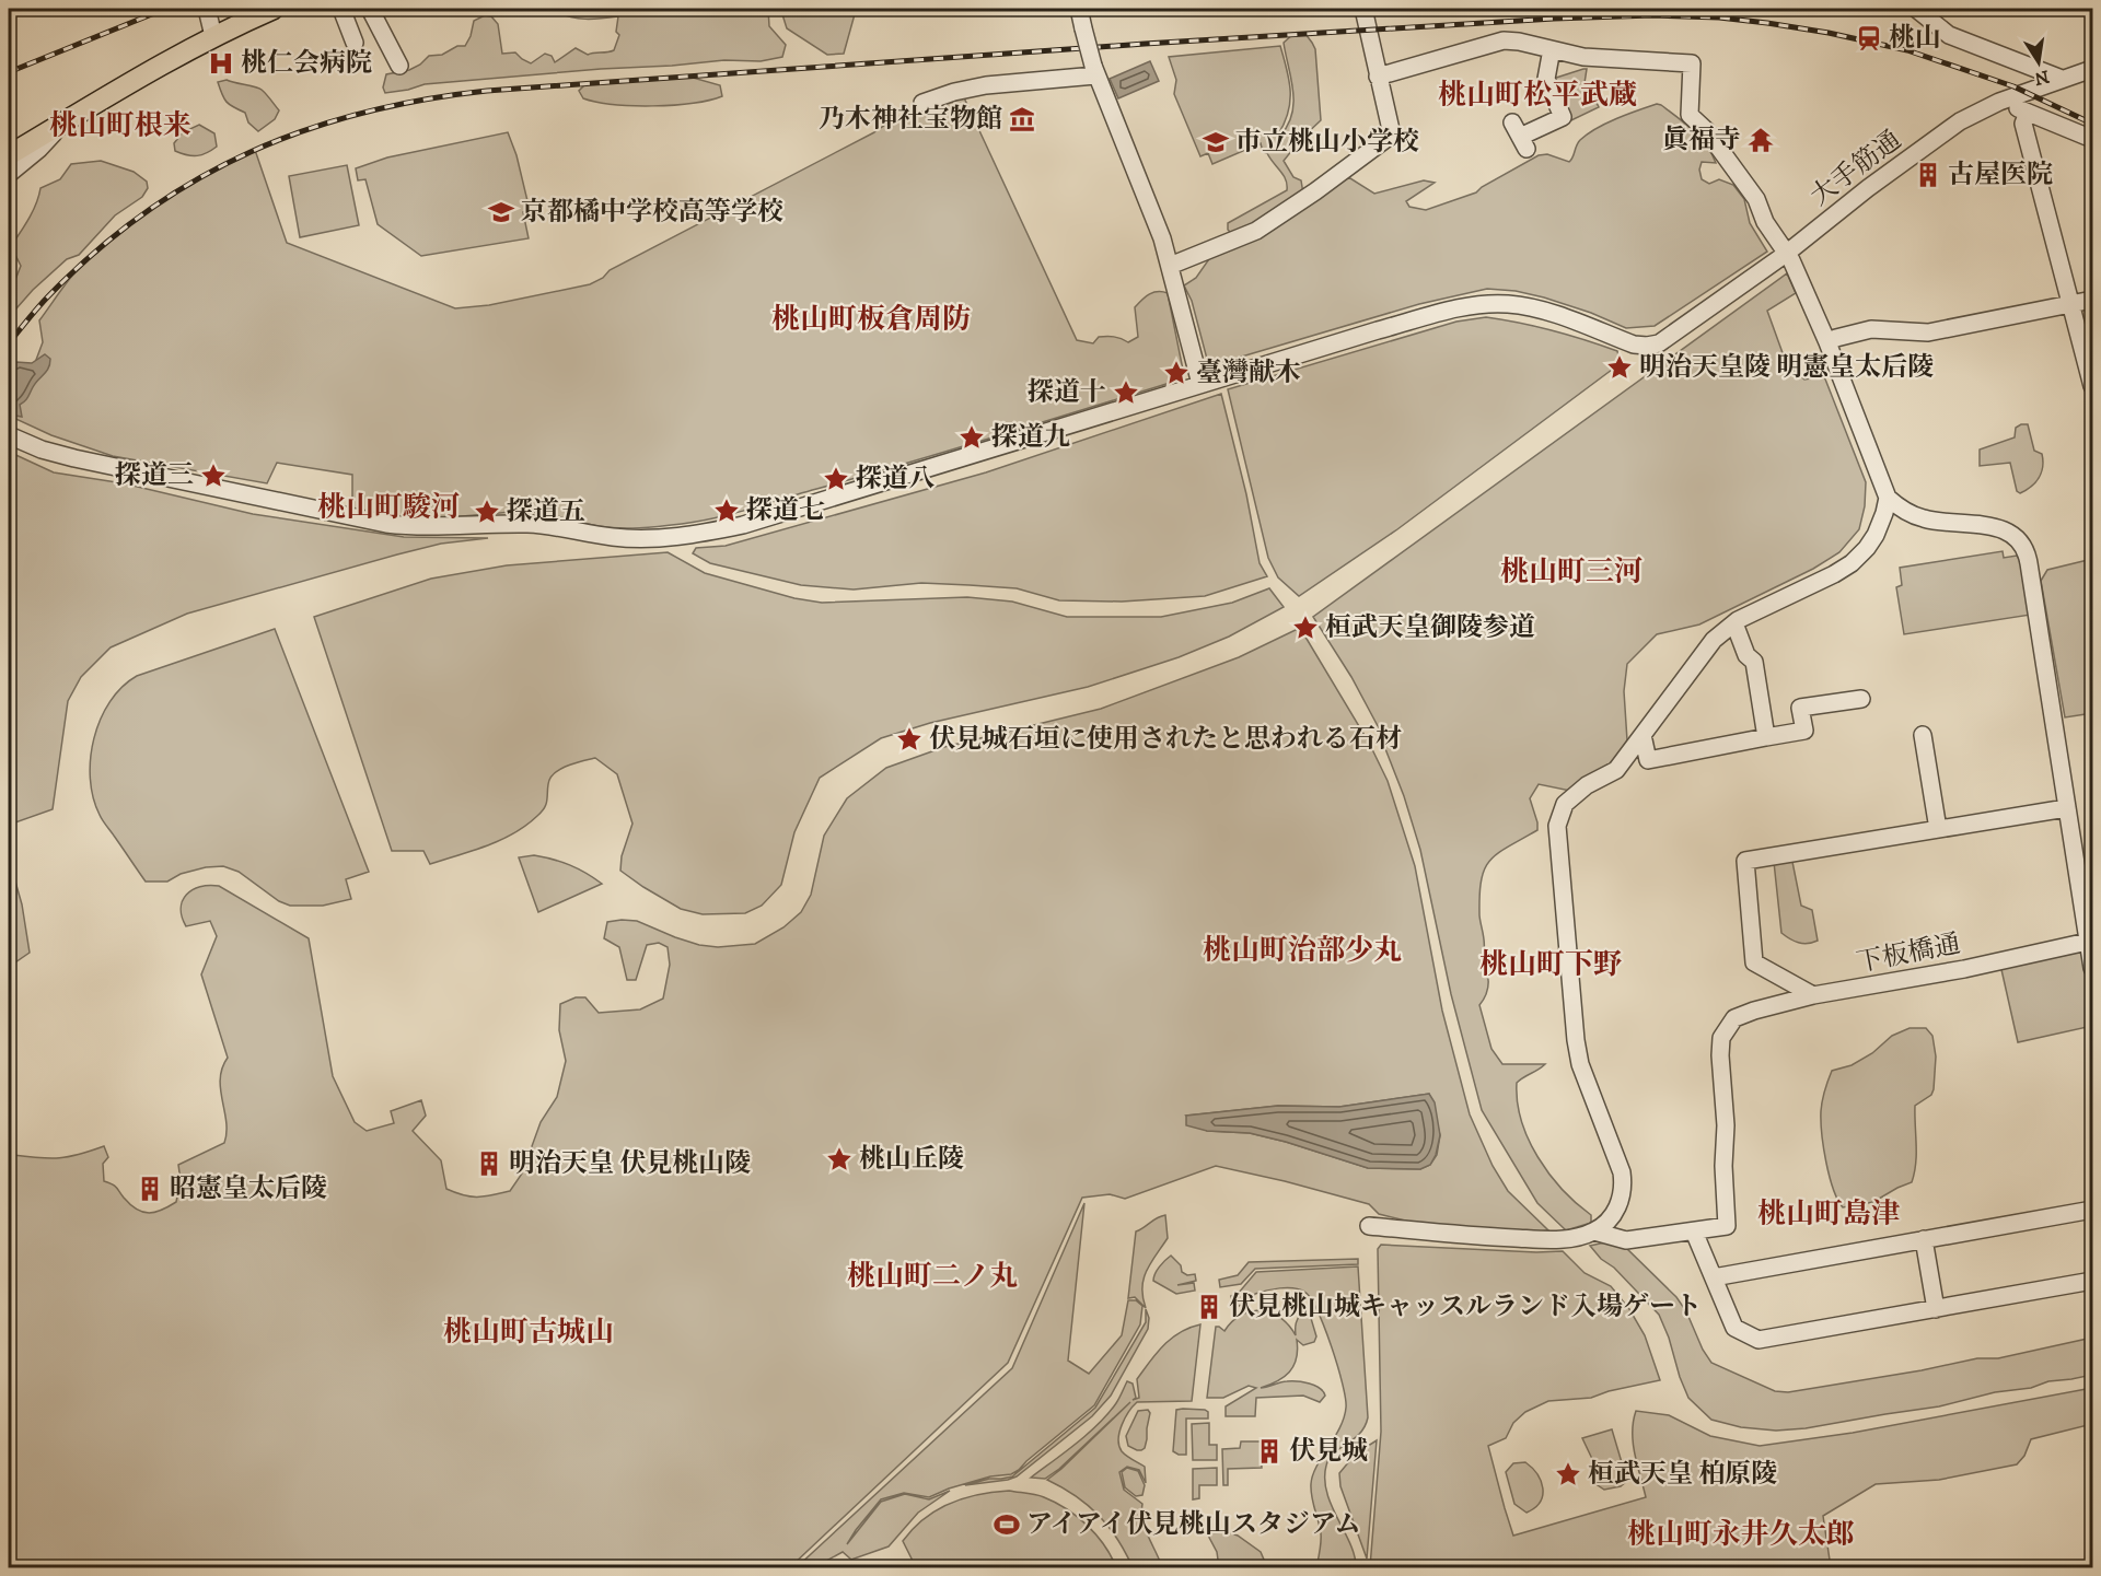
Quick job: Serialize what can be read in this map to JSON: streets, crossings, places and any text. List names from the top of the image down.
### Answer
{
  "streets": {
    "street": ["大手筋通", "下板橋通"]
  },
  "districts": [
    "桃山町松平武蔵",
    "桃山町根来",
    "桃山町板倉周防",
    "桃山町駿河",
    "桃山町三河",
    "桃山町治部少丸",
    "桃山町下野",
    "桃山町島津",
    "桃山町二ノ丸",
    "桃山町古城山",
    "桃山町永井久太郎"
  ],
  "places": {
    "station": ["桃山"],
    "hospital": ["桃仁会病院"],
    "museum": ["乃木神社宝物館"],
    "temple": ["眞福寺"],
    "school or university": ["市立桃山小学校", "京都橘中学校高等学校"],
    "building": [
      "古屋医院",
      "明治天皇 伏見桃山陵",
      "昭憲皇太后陵",
      "伏見桃山城キャッスルランド入場ゲート",
      "伏見城"
    ],
    "place": [
      "明治天皇陵 明憲皇太后陵",
      "臺灣献木",
      "探道十",
      "探道九",
      "探道三",
      "探道八",
      "探道七",
      "探道五",
      "桓武天皇御陵参道",
      "伏見城石垣に使用されたと思われる石材",
      "桃山丘陵",
      "桓武天皇 柏原陵"
    ],
    "sports": ["アイアイ伏見桃山スタジアム"]
  },
  "north": "bottom"
}
